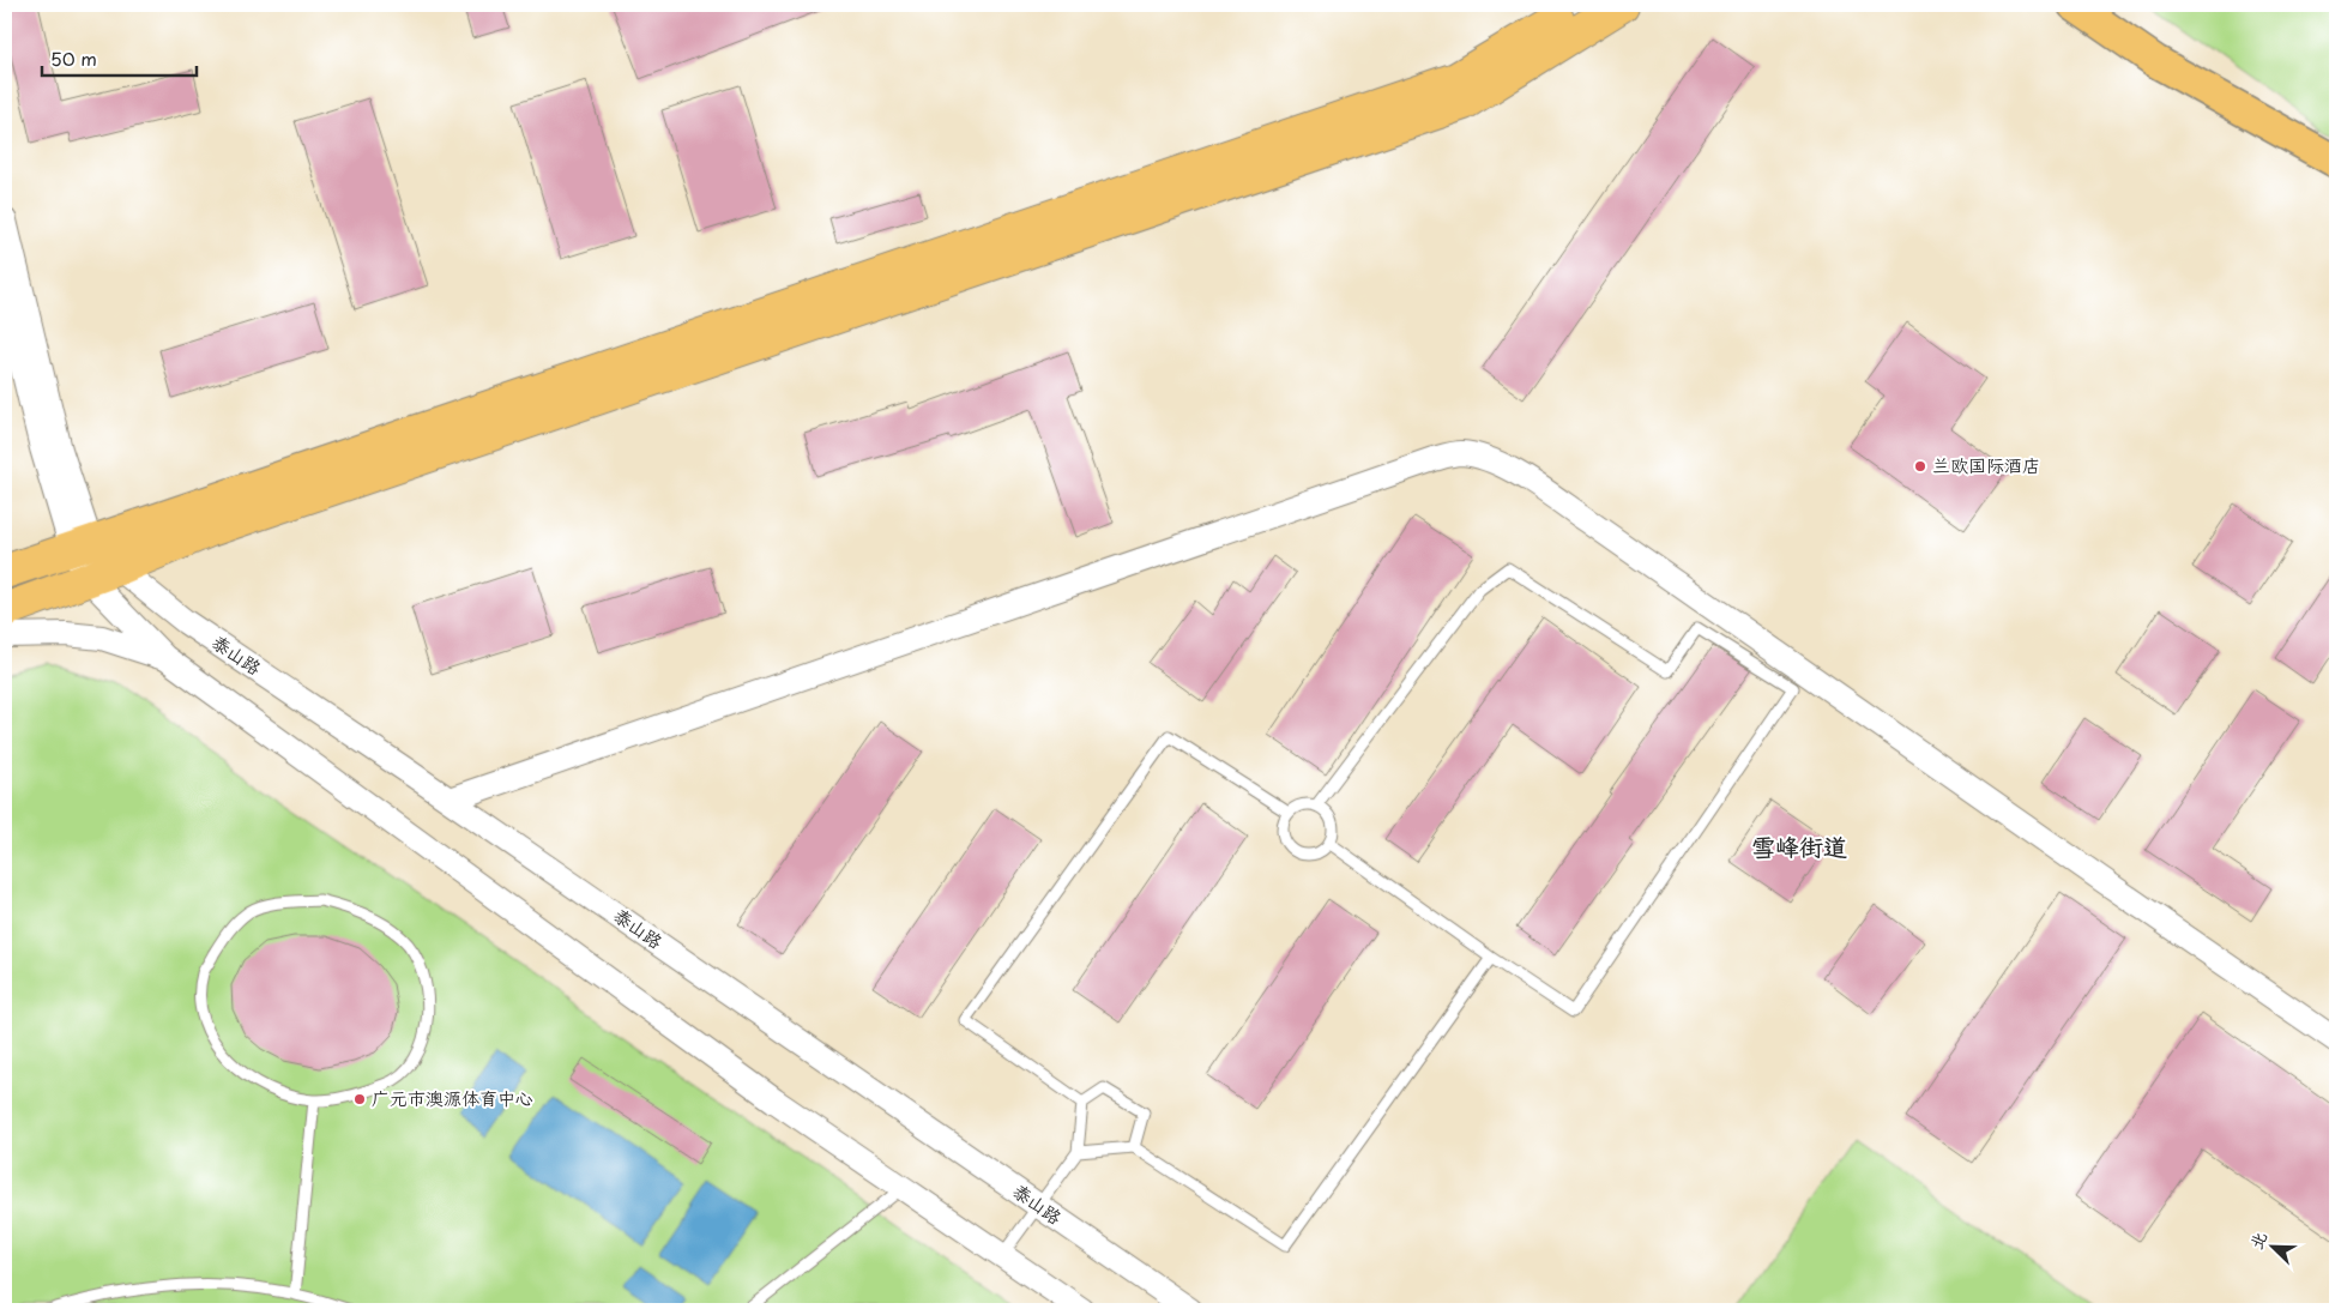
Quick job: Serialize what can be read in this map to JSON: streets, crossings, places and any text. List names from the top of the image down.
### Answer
{
  "streets": {
    "street": ["泰山路"]
  },
  "districts": ["雪峰街道"],
  "places": ["兰欧国际酒店", "广元市澳源体育中心"],
  "scale_bar": "50 m",
  "north": "top left"
}
